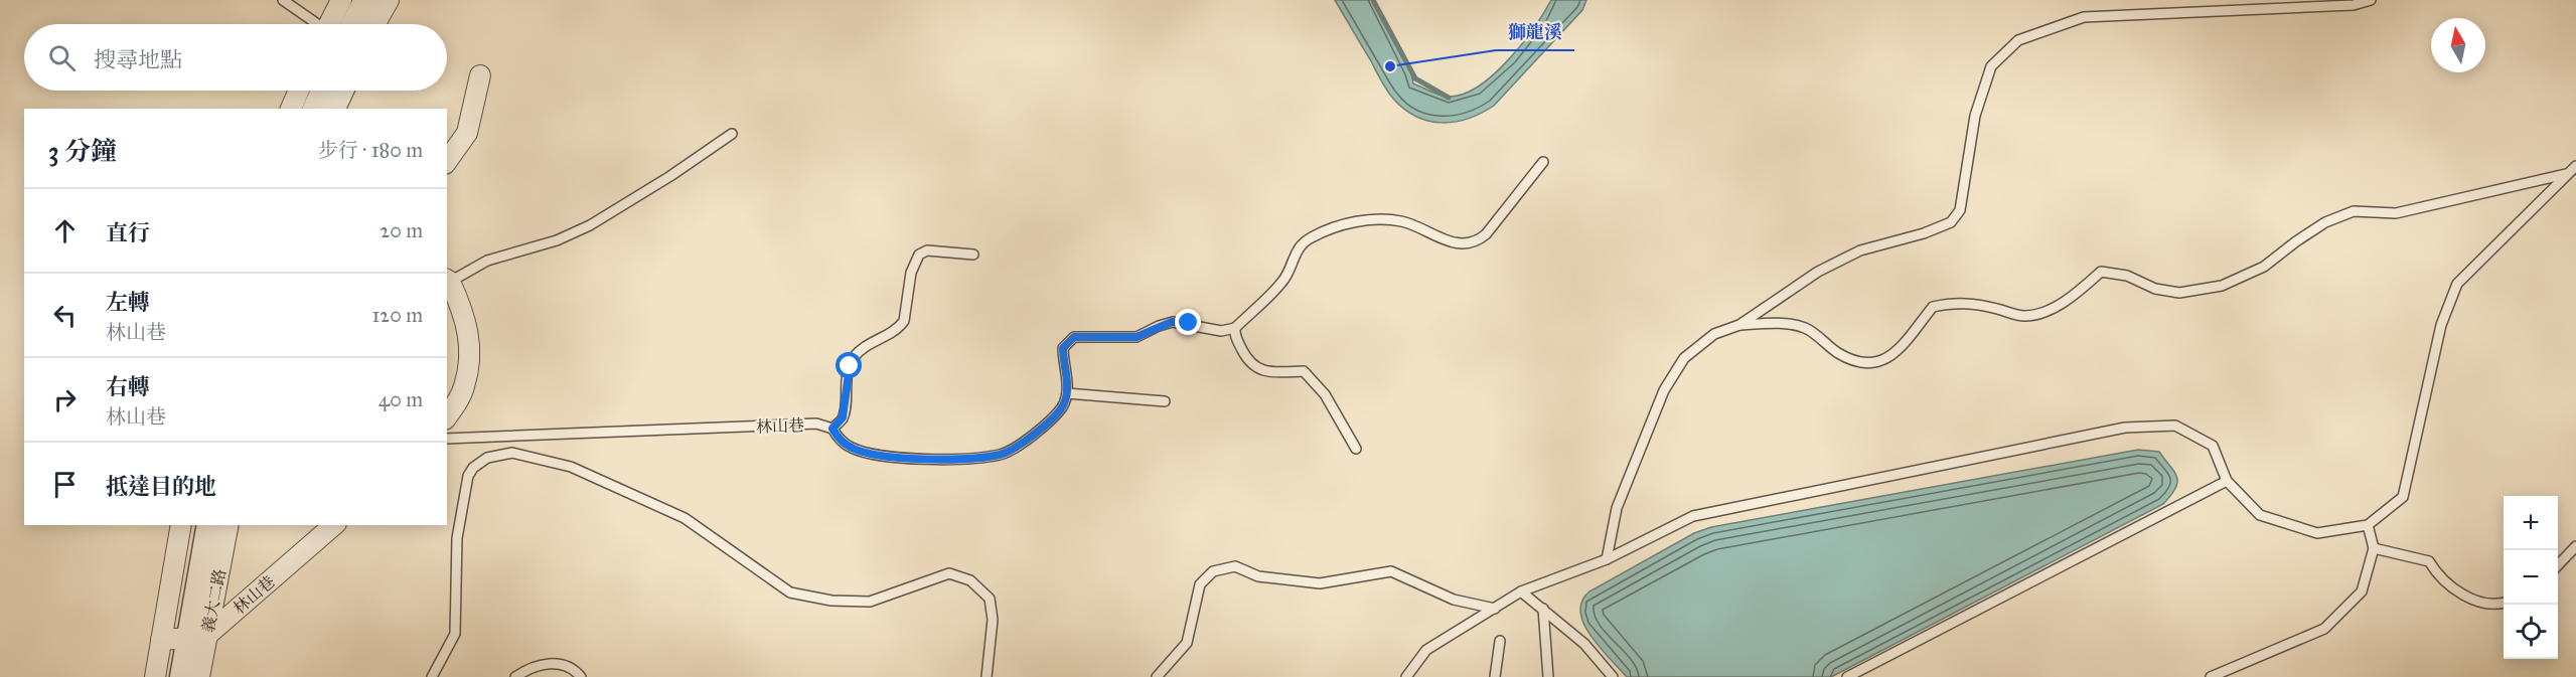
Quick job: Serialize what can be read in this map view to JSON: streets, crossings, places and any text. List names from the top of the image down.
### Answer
{
  "streets": {
    "street": ["林山巷", "義大二路"]
  },
  "crossings": [
    ["林山巷", "義大二路"]
  ],
  "places": ["獅龍溪"],
  "north": "top",
  "page": {
    "search": "搜尋地點",
    "heading": ["3 分鐘", "步行 · 180 m"],
    "list": [
      ["直行", "20 m"],
      ["左轉", "林山巷", "120 m"],
      ["右轉", "林山巷", "40 m"],
      "抵達目的地"
    ],
    "map_buttons": ["+", "−"]
  }
}
